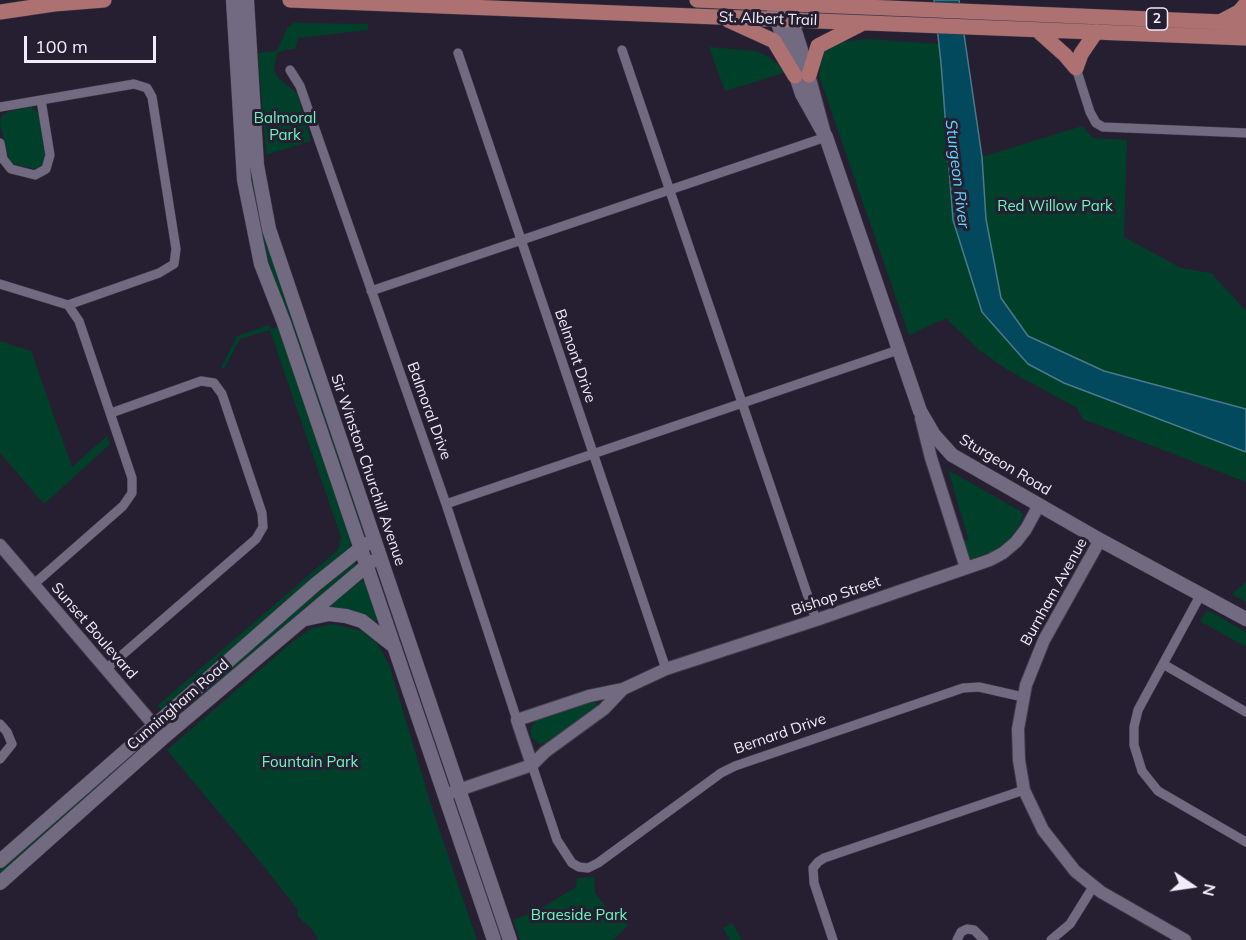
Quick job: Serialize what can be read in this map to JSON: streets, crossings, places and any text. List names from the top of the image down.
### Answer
{
  "streets": {
    "main road": [
      "St. Albert Trail",
      "2",
      "Sturgeon Road",
      "Sir Winston Churchill Avenue",
      "Cunningham Road"
    ],
    "street": [
      "Belmont Drive",
      "Balmoral Drive",
      "Burnham Avenue",
      "Bishop Street",
      "Sunset Boulevard",
      "Bernard Drive"
    ]
  },
  "crossings": [
    ["St. Albert Trail", "Sturgeon Road"],
    ["Belmont Drive", "Bishop Street"],
    ["Balmoral Drive", "Bishop Street"],
    ["Balmoral Drive", "Bernard Drive"],
    ["Sturgeon Road", "Burnham Avenue"],
    ["Sturgeon Road", "Bishop Street"],
    ["Sir Winston Churchill Avenue", "Bishop Street"],
    ["Sir Winston Churchill Avenue", "Cunningham Road"],
    ["Burnham Avenue", "Bernard Drive"],
    ["Bishop Street", "Bernard Drive"],
    ["Sunset Boulevard", "Cunningham Road"]
  ],
  "water": ["Sturgeon River"],
  "parks": [
    "Balmoral Park",
    "Red Willow Park",
    "Fountain Park",
    "Braeside Park"
  ],
  "scale_bar": "100 m",
  "north": "right"
}
